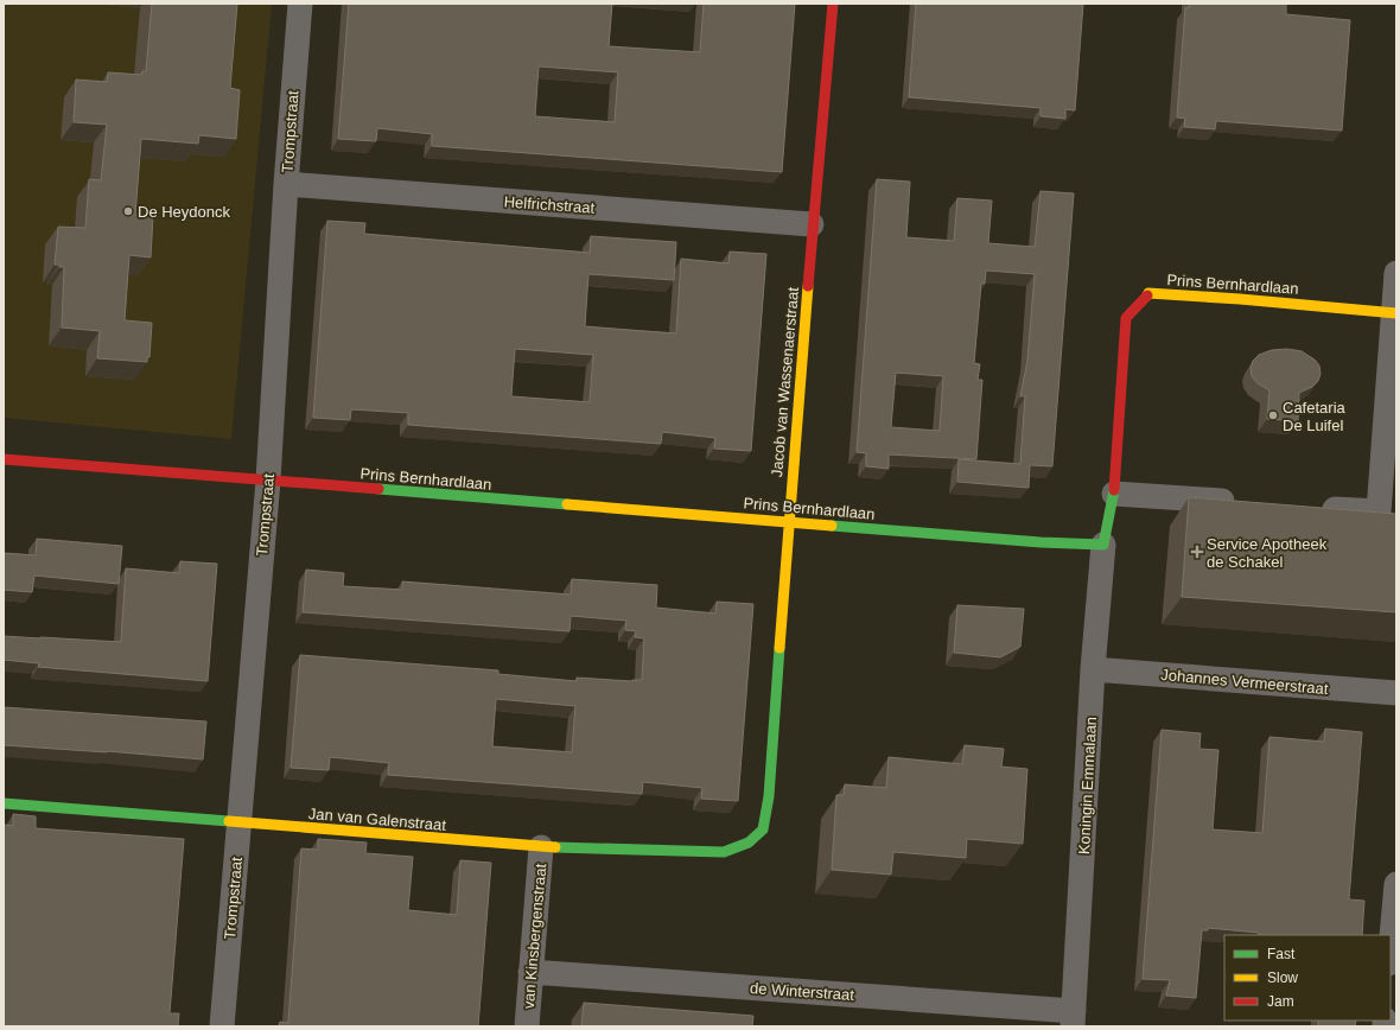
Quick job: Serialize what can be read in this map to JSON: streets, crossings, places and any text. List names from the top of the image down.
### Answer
{
  "streets": {
    "street": [
      "Trompstraat",
      "Helfrichstraat",
      "Prins Bernhardlaan",
      "Jacob van Wassenaerstraat",
      "Johannes Vermeerstraat",
      "Koningin Emmalaan",
      "Jan van Galenstraat",
      "van Kinsbergenstraat",
      "de Winterstraat"
    ]
  },
  "crossings": [
    ["Trompstraat", "Helfrichstraat"],
    ["Trompstraat", "Prins Bernhardlaan"],
    ["Trompstraat", "Jan van Galenstraat"],
    ["Helfrichstraat", "Jacob van Wassenaerstraat"],
    ["Prins Bernhardlaan", "Jacob van Wassenaerstraat"],
    ["Prins Bernhardlaan", "Koningin Emmalaan"],
    ["Jacob van Wassenaerstraat", "Jan van Galenstraat"],
    ["Johannes Vermeerstraat", "Koningin Emmalaan"],
    ["Koningin Emmalaan", "de Winterstraat"],
    ["Jan van Galenstraat", "van Kinsbergenstraat"],
    ["van Kinsbergenstraat", "de Winterstraat"]
  ],
  "places": {
    "other": ["De Heydonck", "Cafetaria De Luifel"],
    "health": ["Service Apotheek de Schakel"]
  },
  "legend": ["Fast", "Slow", "Jam"]
}
